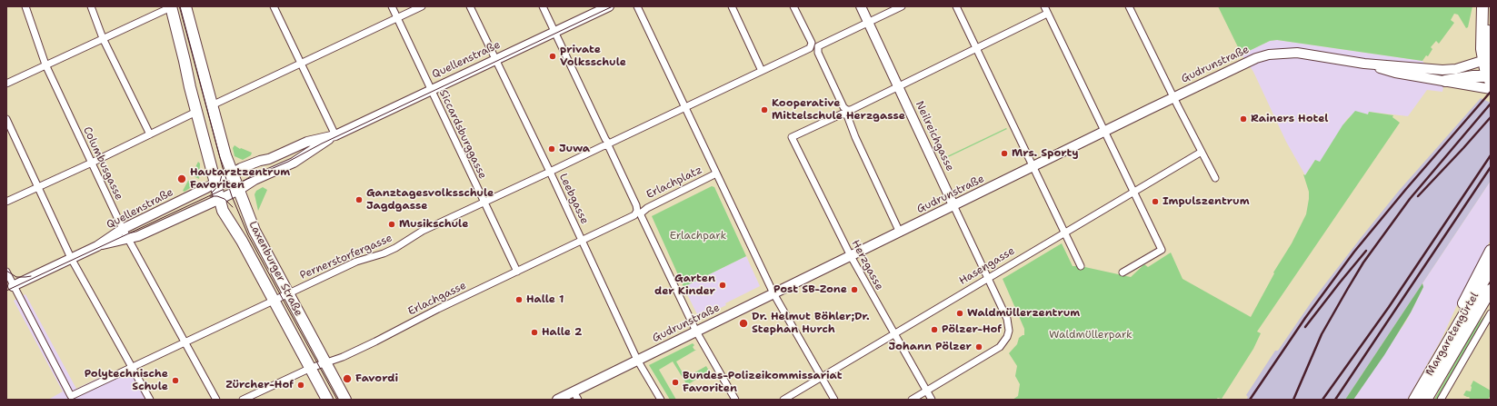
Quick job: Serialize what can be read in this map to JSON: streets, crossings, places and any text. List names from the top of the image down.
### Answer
{
  "streets": {
    "main road": ["Laxenburger Straße", "Margaretengürtel"],
    "street": [
      "Quellenstraße",
      "Gudrunstraße",
      "Siccardsburggasse",
      "Neilreichgasse",
      "Columbusgasse",
      "Erlachplatz",
      "Leebgasse",
      "Pernerstorfergasse",
      "Herzgasse",
      "Hasengasse",
      "Erlachgasse"
    ]
  },
  "crossings": [
    ["Quellenstraße", "Siccardsburggasse"],
    ["Quellenstraße", "Columbusgasse"],
    ["Quellenstraße", "Leebgasse"],
    ["Quellenstraße", "Pernerstorfergasse"],
    ["Quellenstraße", "Laxenburger Straße"],
    ["Gudrunstraße", "Neilreichgasse"],
    ["Gudrunstraße", "Erlachplatz"],
    ["Gudrunstraße", "Leebgasse"],
    ["Gudrunstraße", "Herzgasse"],
    ["Siccardsburggasse", "Pernerstorfergasse"],
    ["Siccardsburggasse", "Erlachgasse"],
    ["Neilreichgasse", "Pernerstorfergasse"],
    ["Neilreichgasse", "Herzgasse"],
    ["Neilreichgasse", "Hasengasse"],
    ["Columbusgasse", "Pernerstorfergasse"],
    ["Erlachplatz", "Hasengasse"],
    ["Leebgasse", "Pernerstorfergasse"],
    ["Leebgasse", "Erlachgasse"],
    ["Pernerstorfergasse", "Laxenburger Straße"],
    ["Pernerstorfergasse", "Erlachgasse"],
    ["Herzgasse", "Hasengasse"],
    ["Laxenburger Straße", "Erlachgasse"]
  ],
  "parks": ["Erlachpark", "Waldmüllerpark"],
  "places": [
    "private Volksschule",
    "Kooperative Mittelschule Herzgasse",
    "Rainers Hotel",
    "Juwa",
    "Mrs. Sporty",
    "Hautarztzentrum Favoriten",
    "Ganztagesvolksschule Jagdgasse",
    "Impulszentrum",
    "Musikschule",
    "Garten der Kinder",
    "Post SB-Zone",
    "Halle 1",
    "Waldmüllerzentrum",
    "Dr. Helmut Böhler;Dr. Stephan Hurch",
    "Pölzer-Hof",
    "Halle 2",
    "Johann Pölzer",
    "Favordi",
    "Polytechnische Schule",
    "Bundes-Polizeikommissariat Favoriten",
    "Zürcher-Hof"
  ]
}
